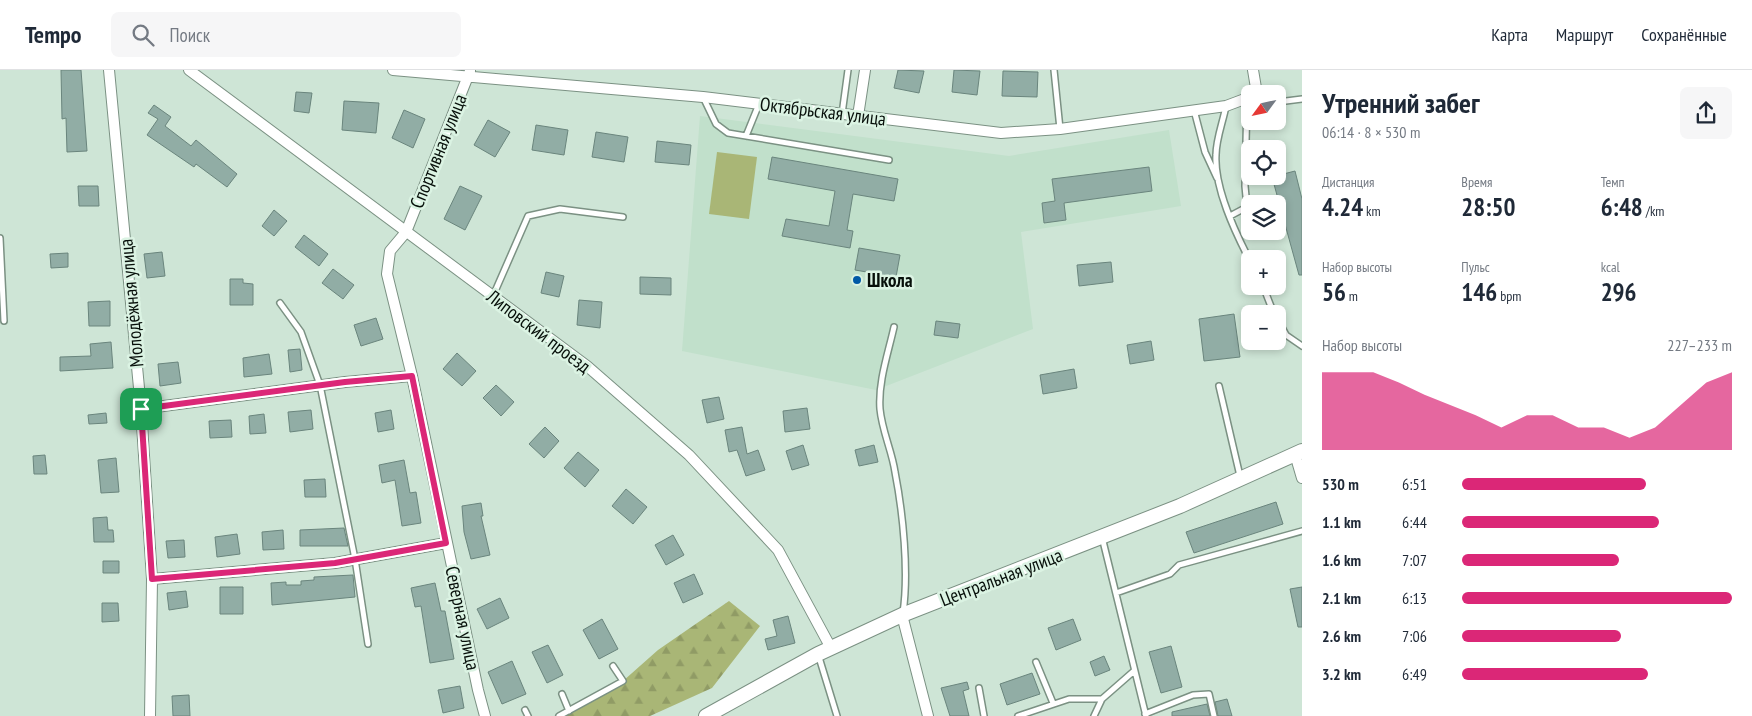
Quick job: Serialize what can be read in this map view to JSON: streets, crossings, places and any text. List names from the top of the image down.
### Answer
{
  "streets": {
    "main road": ["Центральная улица"],
    "street": [
      "Октябрьская улица",
      "Спортивная улица",
      "Молодёжная улица",
      "Липовский проезд",
      "Северная улица"
    ]
  },
  "crossings": [
    ["Октябрьская улица", "Спортивная улица"],
    ["Спортивная улица", "Липовский проезд"],
    ["Спортивная улица", "Северная улица"],
    ["Липовский проезд", "Центральная улица"],
    ["Липовский проезд", "Северная улица"]
  ],
  "places": ["Школа"],
  "north": "bottom left",
  "page": {
    "header": "Tempo",
    "search": "Поиск",
    "nav": ["Карта", "Маршрут", "Сохранённые"],
    "heading": ["Утренний забег", "06:14 · 8 × 530 m"],
    "map_buttons": ["+", "−"],
    "stats": [
      ["Дистанция", "4.24 km"],
      ["Время", "28:50"],
      ["Темп", "6:48 /km"],
      ["Набор высоты", "56 m"],
      ["Пульс", "146 bpm"],
      ["kcal", "296"]
    ],
    "chart": ["Набор высоты", "227–233 m"],
    "list": [
      {
        "name": "530 m",
        "note": "6:51"
      },
      {
        "name": "1.1 km",
        "note": "6:44"
      },
      {
        "name": "1.6 km",
        "note": "7:07"
      },
      {
        "name": "2.1 km",
        "note": "6:13"
      },
      {
        "name": "2.6 km",
        "note": "7:06"
      },
      {
        "name": "3.2 km",
        "note": "6:49"
      }
    ]
  }
}
